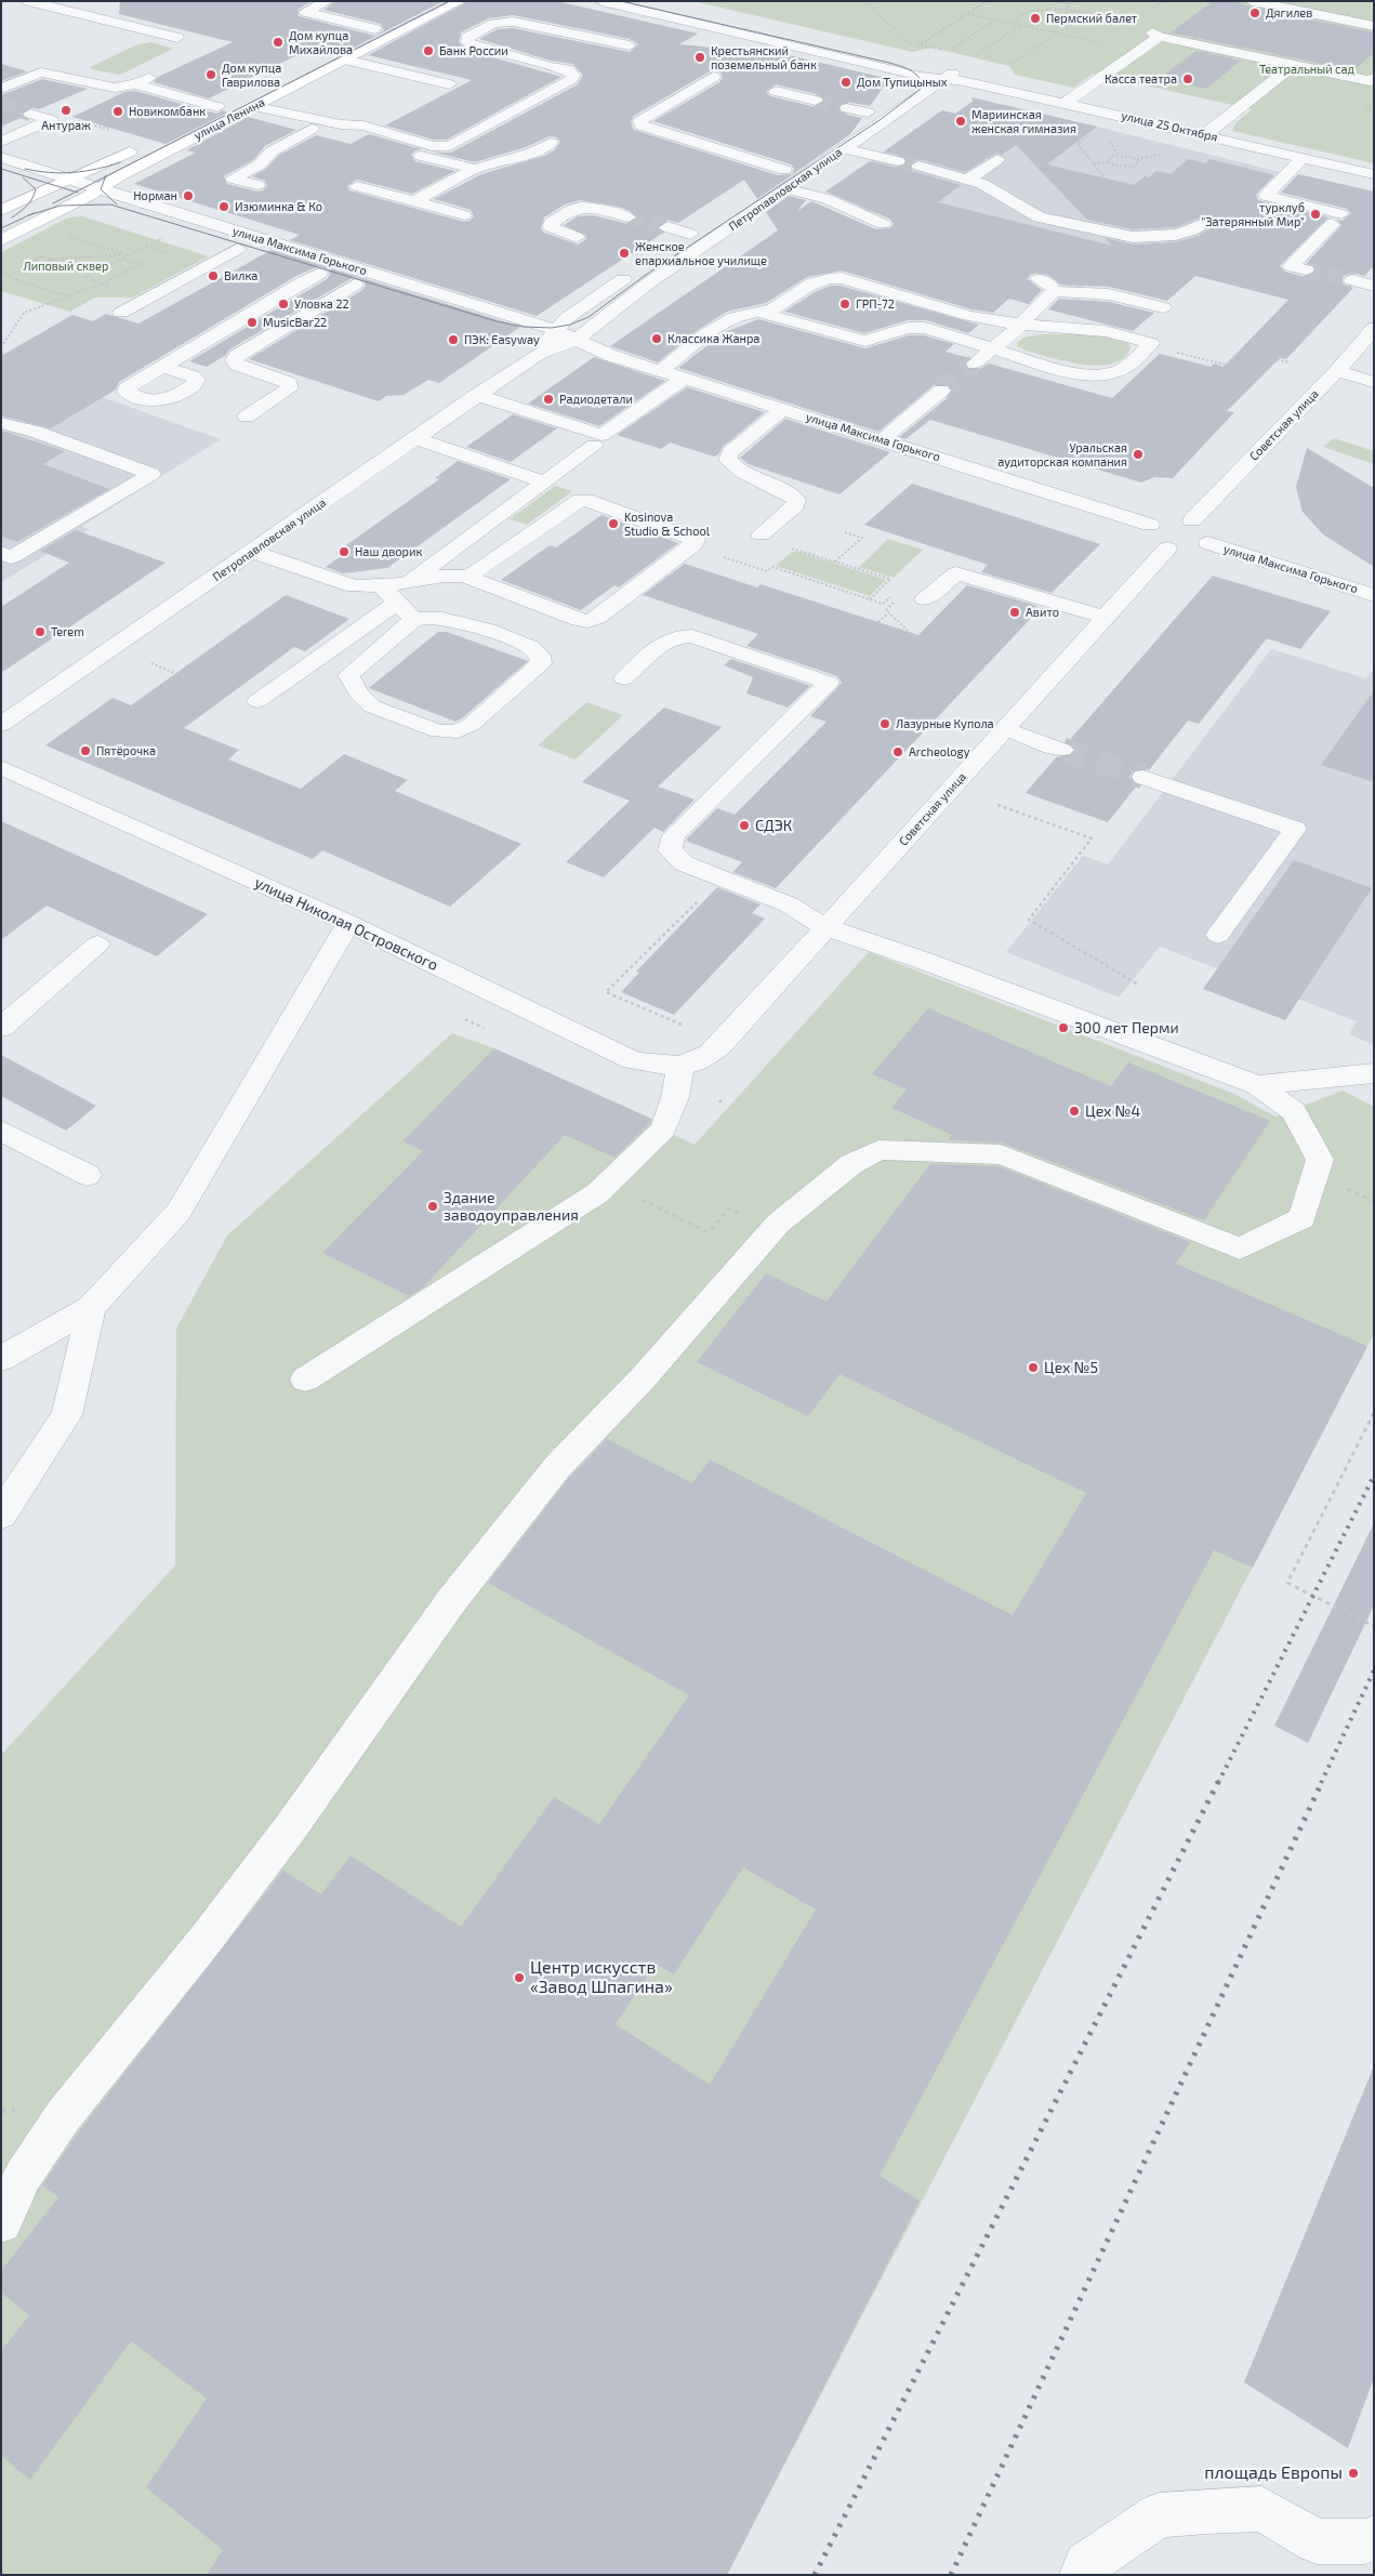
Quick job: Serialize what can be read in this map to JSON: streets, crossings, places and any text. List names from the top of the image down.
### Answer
{
  "streets": {
    "main road": ["улица Ленина"],
    "street": [
      "улица 25 Октября",
      "Петропавловская улица",
      "улица Максима Горького",
      "Советская улица",
      "улица Николая Островского"
    ]
  },
  "crossings": [
    ["улица Ленина", "улица Максима Горького"],
    ["улица 25 Октября", "Петропавловская улица"],
    ["Петропавловская улица", "улица Максима Горького"],
    ["улица Максима Горького", "Советская улица"],
    ["Советская улица", "улица Николая Островского"]
  ],
  "parks": ["Театральный сад", "Липовый сквер"],
  "places": [
    "Дягилев",
    "Пермский балет",
    "Дом купца Михайлова",
    "Банк России",
    "Крестьянский поземельный банк",
    "Дом купца Гаврилова",
    "Касса театра",
    "Дом Тупицыных",
    "Антураж",
    "Новикомбанк",
    "Мариинская женская гимназия",
    "Норман",
    "Изюминка & Ко",
    "турклуб \"Затерянный Мир\"",
    "Женское епархиальное училище",
    "Вилка",
    "Уловка 22",
    "ГРП-72",
    "MusicBar22",
    "Классика Жанра",
    "ПЭК: Easyway",
    "Радиодетали",
    "Уральская аудиторская компания",
    "Kosinova Studio & School",
    "Наш дворик",
    "Авито",
    "Terem",
    "Лазурные Купола",
    "Пятёрочка",
    "Archeology",
    "СДЭК",
    "300 лет Перми",
    "Цех №4",
    "Здание заводоуправления",
    "Цех №5",
    "Центр искусств «Завод Шпагина»",
    "площадь Европы"
  ]
}
